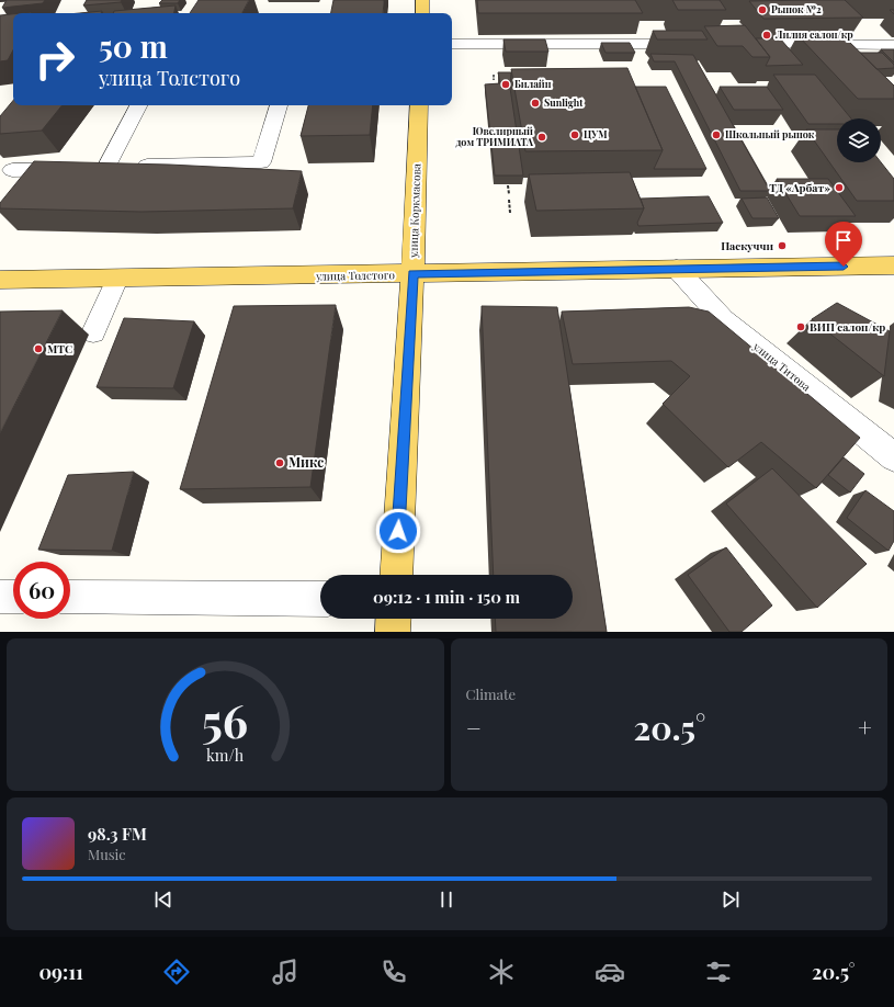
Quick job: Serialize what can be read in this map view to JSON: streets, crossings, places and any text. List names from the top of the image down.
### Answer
{
  "streets": {
    "main road": ["улица Коркмасова", "улица Толстого"],
    "street": ["улица Титова"]
  },
  "crossings": [
    ["улица Коркмасова", "улица Толстого"],
    ["улица Толстого", "улица Титова"]
  ],
  "places": [
    "Рынок №2",
    "Лилия салон/кр",
    "Билайн",
    "Sunlight",
    "ЦУМ",
    "Школьный рынок",
    "Ювелирный дом ТРИМИАТА",
    "ТД «Арбат»",
    "Паскуччи",
    "ВИП салон/кр",
    "МТС",
    "Микс"
  ],
  "page": {
    "turn": ["50 m", "улица Толстого"],
    "limit": "60",
    "trip": "09:12 · 1 min · 150 m",
    "tile": "Climate",
    "heat": ["−", "20.5°", "+"],
    "song": ["98.3 FM", "Music"],
    "tabs": ["09:11", "20.5°"],
    "gauge": ["56", "km/h"]
  }
}
